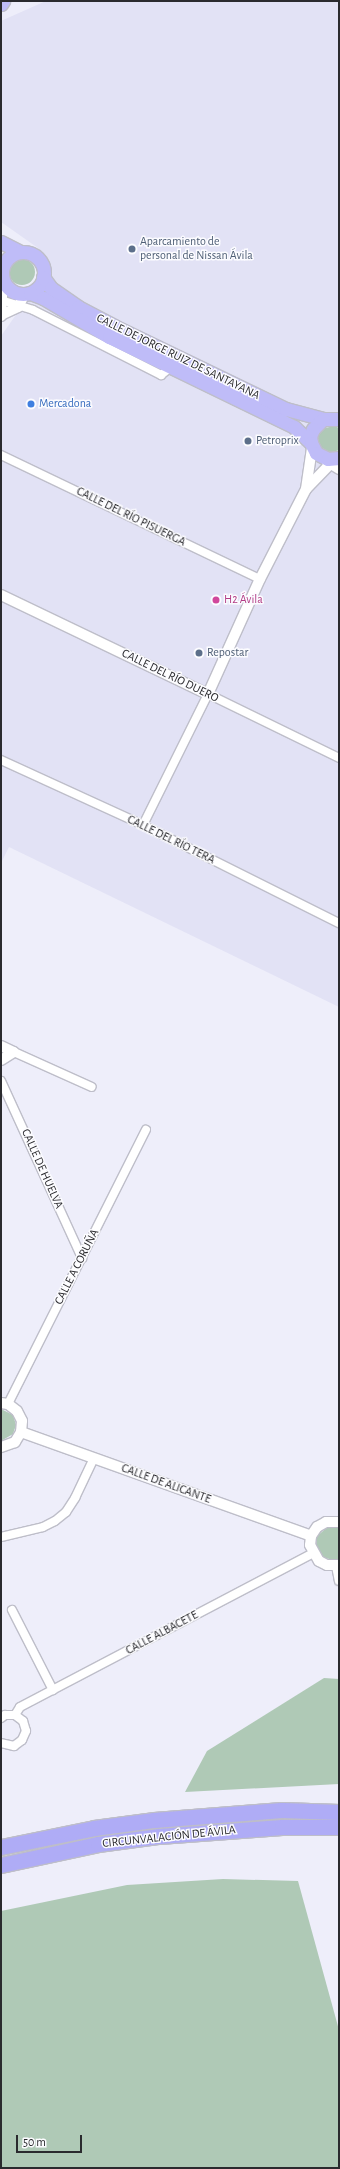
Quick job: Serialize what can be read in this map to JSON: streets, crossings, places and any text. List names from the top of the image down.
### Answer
{
  "streets": {
    "highway": ["CALLE DE JORGE RUIZ DE SANTAYANA", "CIRCUNVALACIÓN DE ÁVILA"],
    "street": [
      "CALLE DEL RÍO PISUERGA",
      "CALLE DEL RÍO DUERO",
      "CALLE DEL RÍO TERA",
      "CALLE DE HUELVA",
      "CALLE A CORUÑA",
      "CALLE DE ALICANTE",
      "CALLE ALBACETE"
    ]
  },
  "crossings": [
    ["CALLE DE HUELVA", "CALLE A CORUÑA"]
  ],
  "places": [
    "Aparcamiento de personal de Nissan Ávila",
    "Mercadona",
    "Petroprix",
    "H2 Ávila",
    "Repostar"
  ],
  "scale_bar": "50 m"
}
